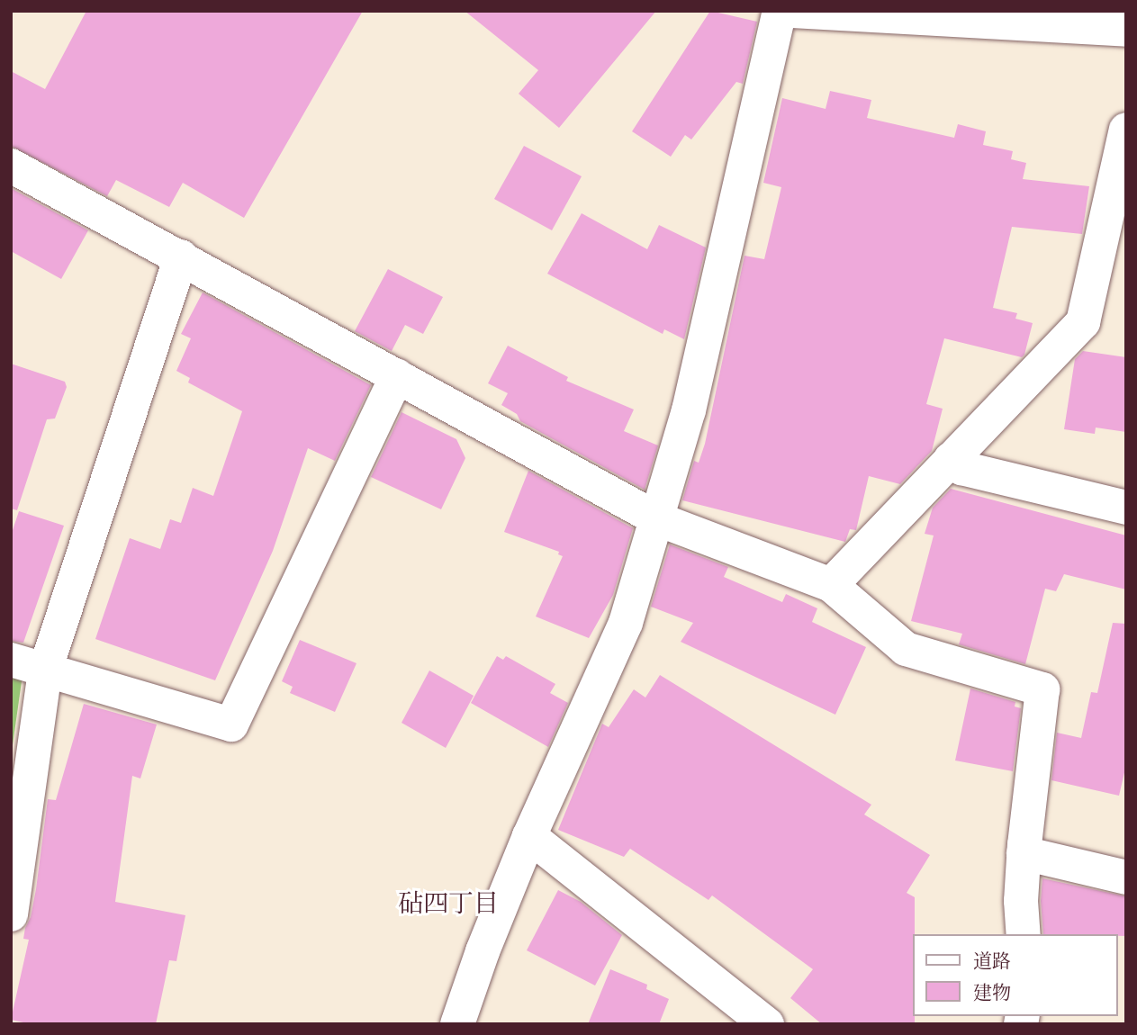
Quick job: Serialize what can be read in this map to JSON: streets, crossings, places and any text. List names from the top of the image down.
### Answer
{
  "districts": ["砧四丁目"],
  "legend": ["道路", "建物"]
}
